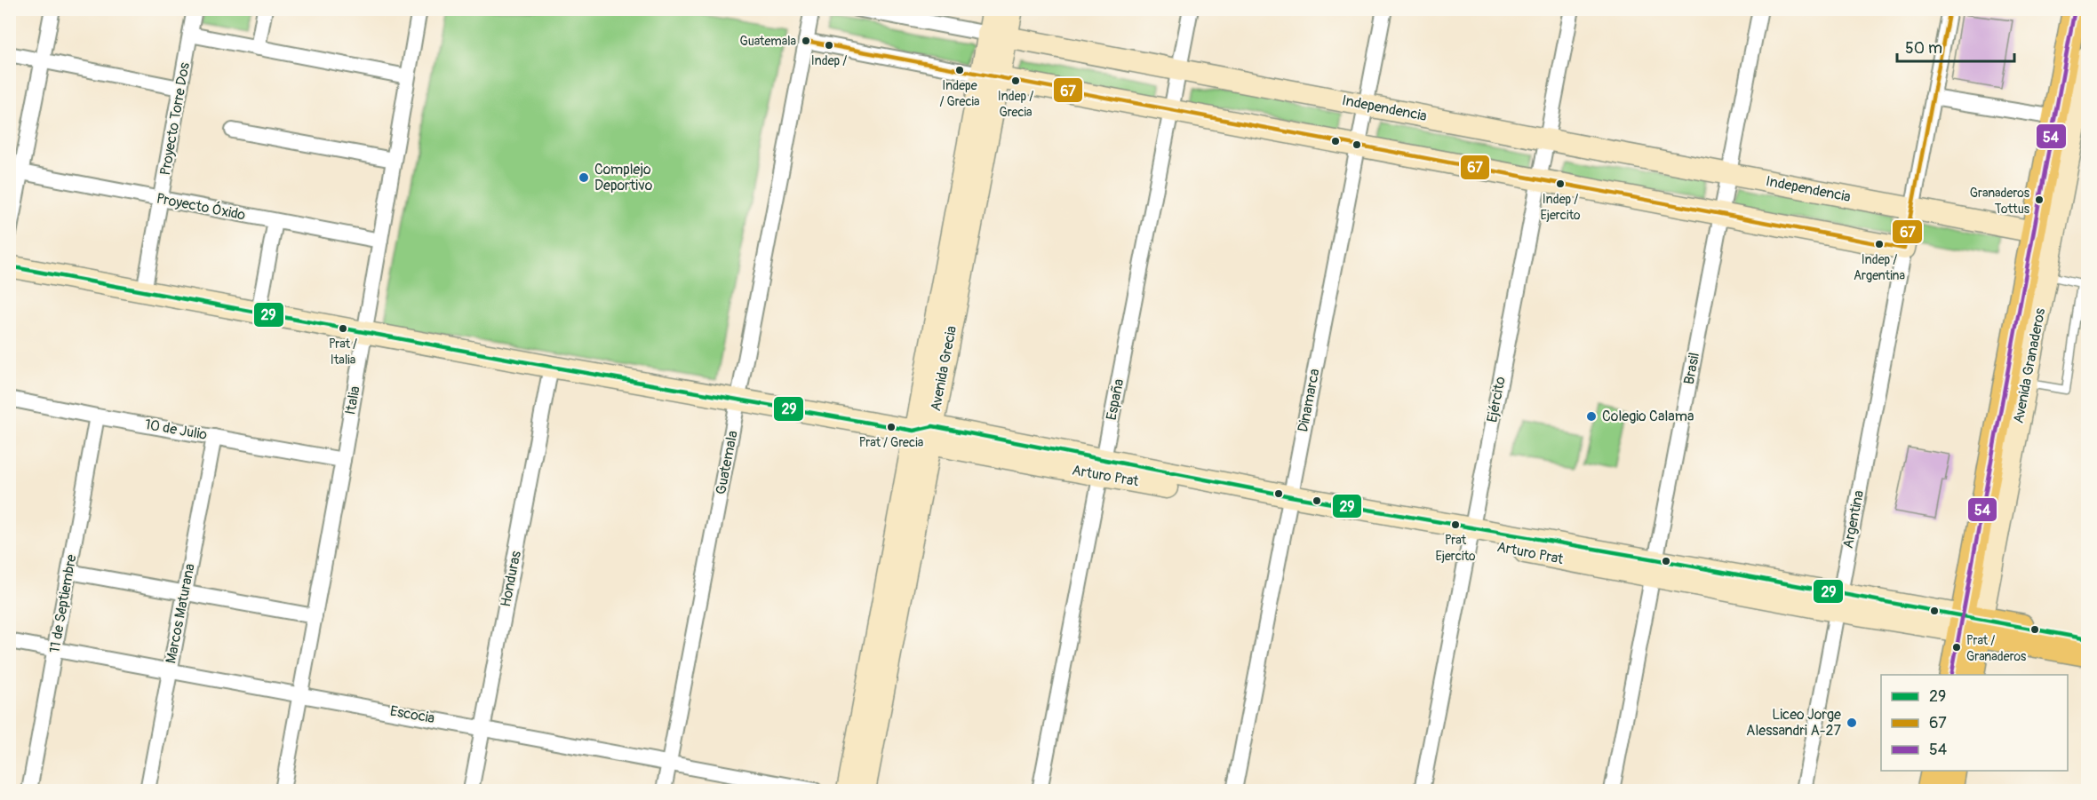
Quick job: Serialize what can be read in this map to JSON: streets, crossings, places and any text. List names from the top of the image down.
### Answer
{
  "streets": {
    "main road": [
      "Independencia",
      "Avenida Granaderos",
      "Avenida Grecia",
      "Arturo Prat"
    ],
    "street": [
      "Proyecto Torre Dos",
      "Proyecto Óxido",
      "Brasil",
      "España",
      "Ejército",
      "Italia",
      "Dinamarca",
      "10 de Julio",
      "Guatemala",
      "Argentina",
      "Honduras",
      "11 de Septiembre",
      "Marcos Maturana",
      "Escocia"
    ]
  },
  "crossings": [
    ["Independencia", "Avenida Granaderos"],
    ["Independencia", "Avenida Grecia"],
    ["Independencia", "Brasil"],
    ["Independencia", "España"],
    ["Independencia", "Ejército"],
    ["Independencia", "Dinamarca"],
    ["Proyecto Torre Dos", "Proyecto Óxido"],
    ["Proyecto Torre Dos", "Arturo Prat"],
    ["Proyecto Óxido", "Italia"],
    ["Avenida Granaderos", "Arturo Prat"],
    ["Avenida Grecia", "Arturo Prat"],
    ["Brasil", "Arturo Prat"],
    ["España", "Arturo Prat"],
    ["Ejército", "Arturo Prat"],
    ["Italia", "10 de Julio"],
    ["Italia", "Arturo Prat"],
    ["Italia", "Escocia"],
    ["Dinamarca", "Arturo Prat"],
    ["10 de Julio", "11 de Septiembre"],
    ["10 de Julio", "Marcos Maturana"],
    ["Guatemala", "Arturo Prat"],
    ["Guatemala", "Escocia"],
    ["Arturo Prat", "Argentina"],
    ["Arturo Prat", "Honduras"],
    ["Honduras", "Escocia"],
    ["11 de Septiembre", "Escocia"],
    ["Marcos Maturana", "Escocia"]
  ],
  "places": [
    "Guatemala",
    "Indep /",
    "Indepe / Grecia",
    "Indep / Grecia",
    "Complejo Deportivo",
    "Indep / Ejercito",
    "Granaderos Tottus",
    "Indep / Argentina",
    "Prat / Italia",
    "Colegio Calama",
    "Prat / Grecia",
    "Prat Ejercito",
    "Prat / Granaderos",
    "Liceo Jorge Alessandri A-27"
  ],
  "lines": ["transit line 67", "transit line 54", "transit line 29"],
  "legend": ["29", "67", "54"],
  "scale_bar": "50 m"
}
